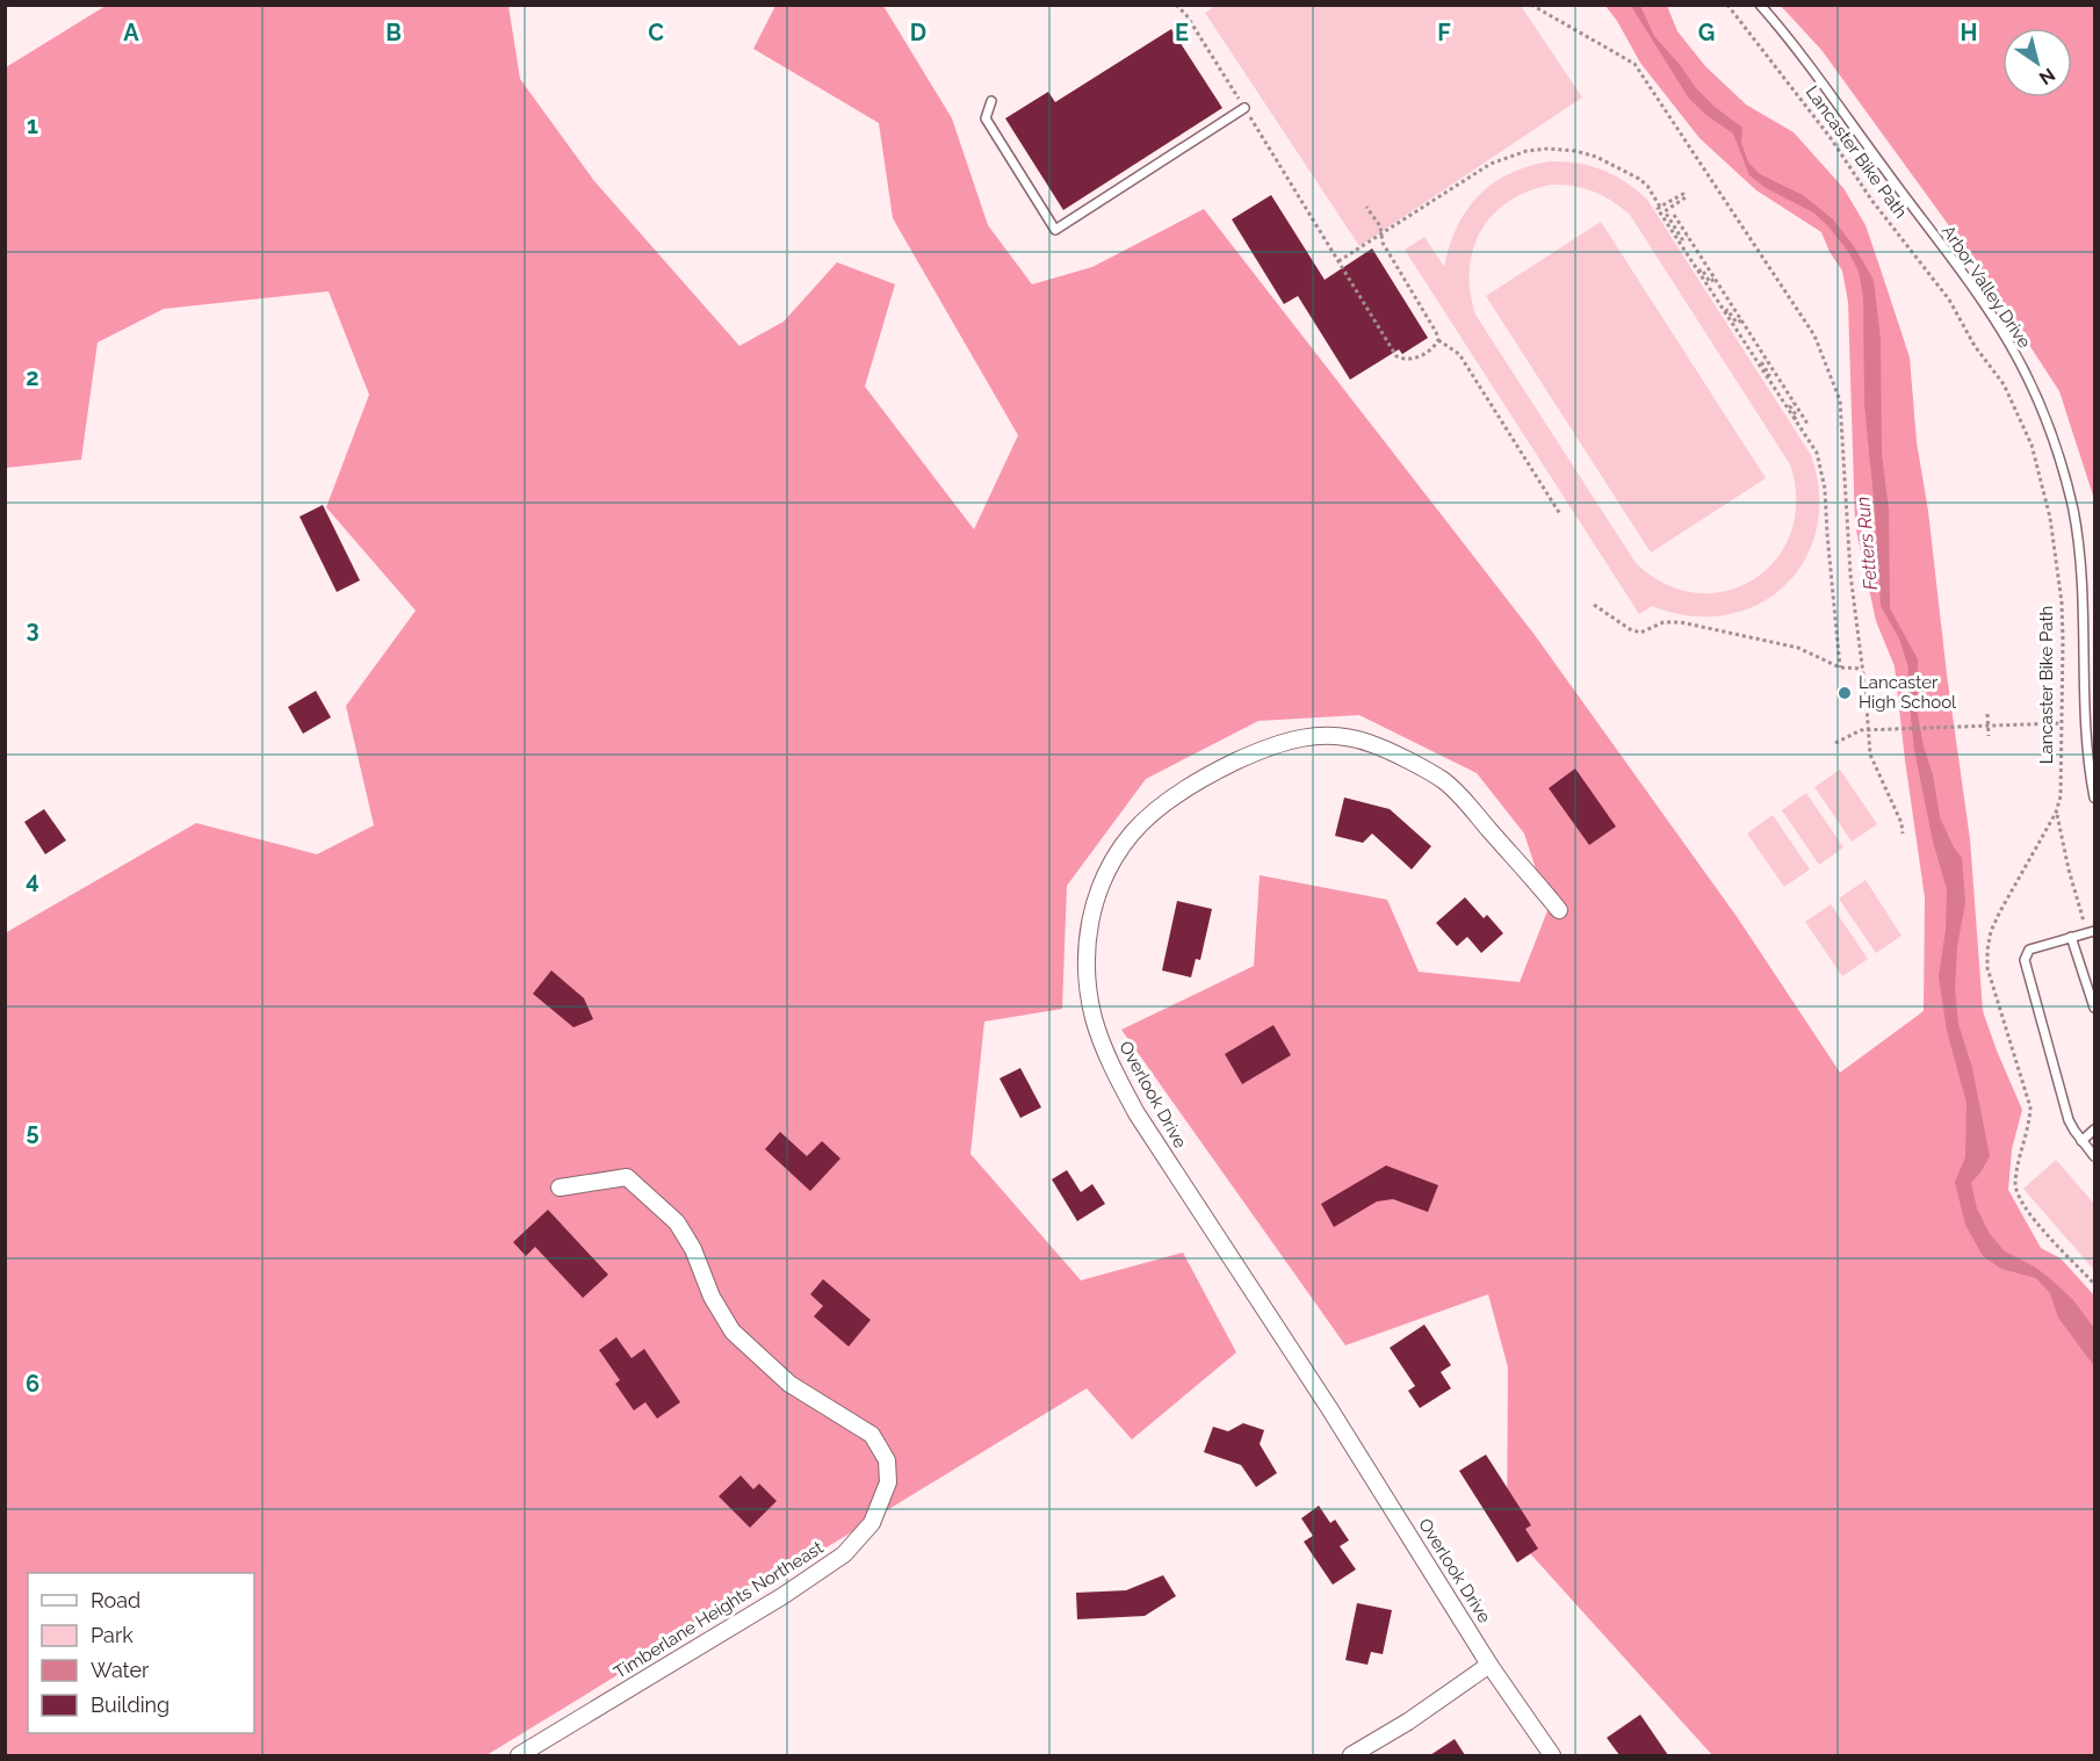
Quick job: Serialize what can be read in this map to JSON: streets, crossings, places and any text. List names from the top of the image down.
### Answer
{
  "streets": {
    "street": ["Overlook Drive", "Timberlane Heights Northeast"],
    "lane": ["Arbor Valley Drive"],
    "path": ["Lancaster Bike Path"]
  },
  "water": ["Fetters Run"],
  "places": ["Lancaster High School"],
  "legend": [
    "Road",
    "Park",
    "Water",
    "Building"
  ],
  "north": "bottom right",
  "grid": {
    "columns": [
      "A",
      "B",
      "C",
      "D",
      "E",
      "F",
      "G",
      "H"
    ],
    "rows": [
      "1",
      "2",
      "3",
      "4",
      "5",
      "6"
    ]
  }
}
